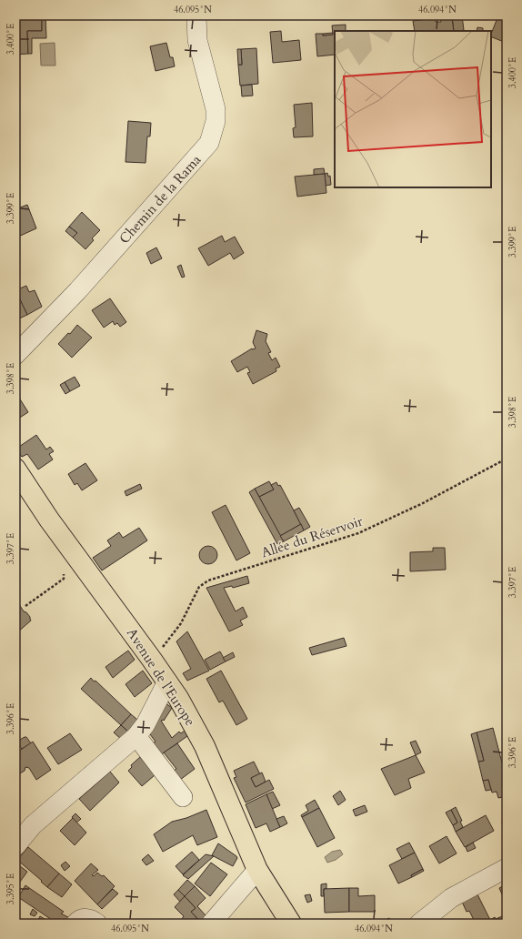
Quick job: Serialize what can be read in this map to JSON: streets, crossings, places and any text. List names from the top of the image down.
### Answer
{
  "streets": {
    "main road": ["Avenue de l'Europe"],
    "street": ["Chemin de la Rama"],
    "path": ["Allée du Réservoir"]
  },
  "crossings": [
    ["Allée du Réservoir", "Avenue de l'Europe"]
  ],
  "coordinates": [
    "46.095°N",
    "46.094°N",
    "3.400°E",
    "3.399°E",
    "3.398°E",
    "3.397°E",
    "3.396°E",
    "3.395°E"
  ]
}
